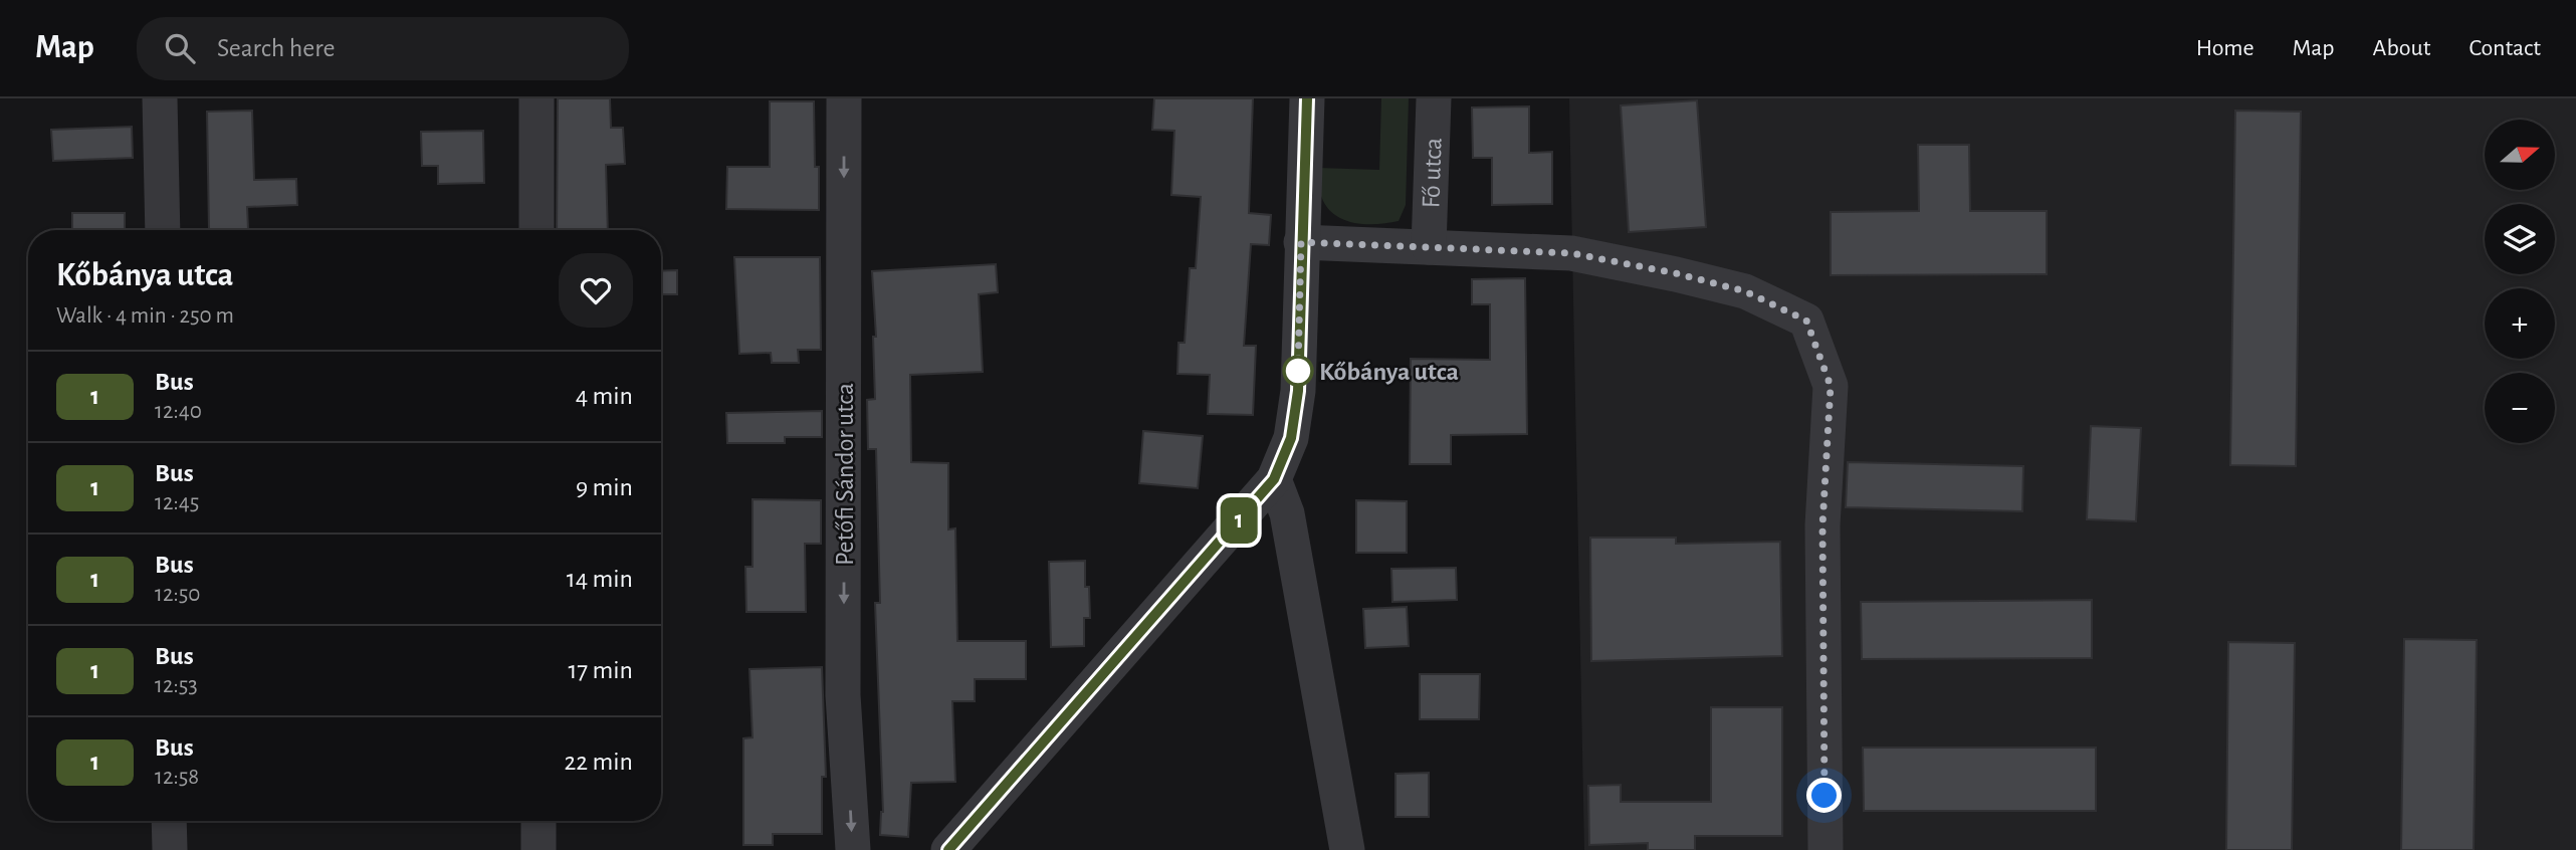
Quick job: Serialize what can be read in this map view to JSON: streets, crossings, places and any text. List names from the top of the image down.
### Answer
{
  "streets": {
    "street": ["Fő utca", "Petőfi Sándor utca"]
  },
  "one_way": ["Petőfi Sándor utca"],
  "places": ["Kőbánya utca"],
  "lines": ["bus line 1"],
  "north": "right",
  "page": {
    "header": "Map",
    "search": "Search here",
    "nav": [
      "Home",
      "Map",
      "About",
      "Contact"
    ],
    "on_map": "1",
    "map_buttons": ["+", "−"],
    "heading": ["Kőbánya utca", "Walk · 4 min · 250 m"],
    "list": [
      {
        "mark": "1",
        "name": "Bus",
        "note": "12:40",
        "value": "4 min"
      },
      {
        "mark": "1",
        "name": "Bus",
        "note": "12:45",
        "value": "9 min"
      },
      {
        "mark": "1",
        "name": "Bus",
        "note": "12:50",
        "value": "14 min"
      },
      {
        "mark": "1",
        "name": "Bus",
        "note": "12:53",
        "value": "17 min"
      },
      {
        "mark": "1",
        "name": "Bus",
        "note": "12:58",
        "value": "22 min"
      }
    ]
  }
}
